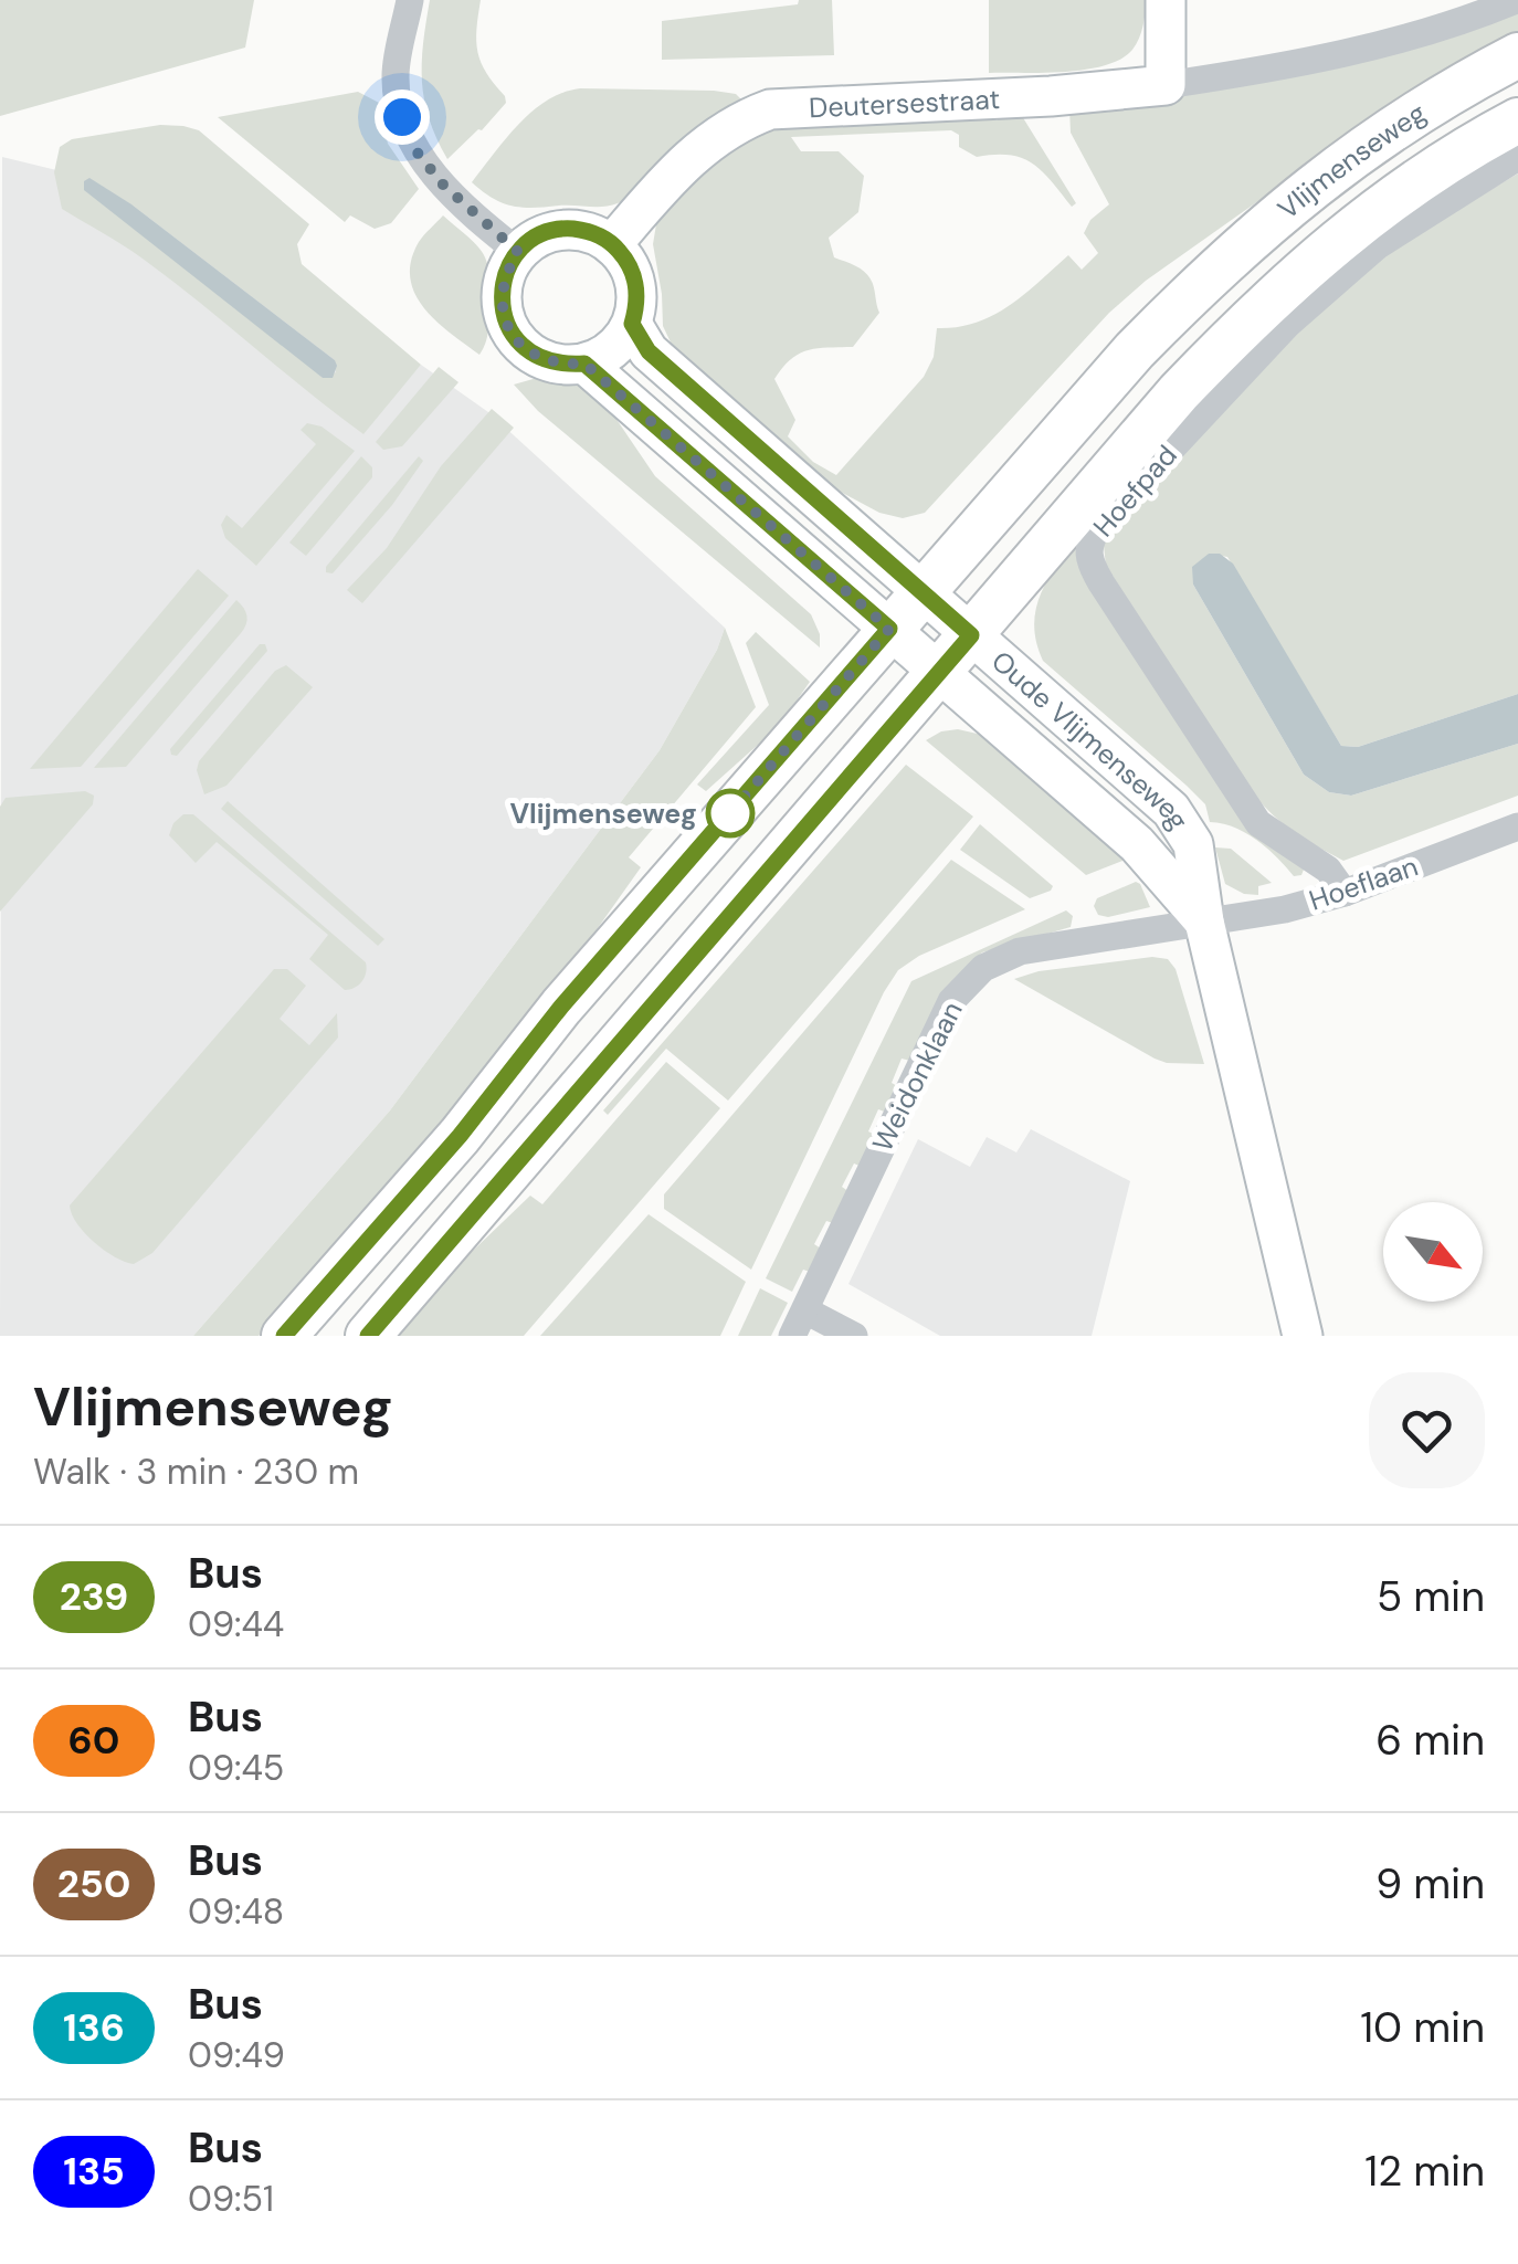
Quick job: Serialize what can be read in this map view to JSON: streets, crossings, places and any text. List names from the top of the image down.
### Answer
{
  "streets": {
    "main road": ["Vlijmenseweg"],
    "street": [
      "Deutersestraat",
      "Hoefpad",
      "Oude Vlijmenseweg",
      "Hoeflaan",
      "Weidonklaan"
    ]
  },
  "crossings": [
    ["Deutersestraat", "Oude Vlijmenseweg"],
    ["Vlijmenseweg", "Oude Vlijmenseweg"],
    ["Hoefpad", "Hoeflaan"],
    ["Oude Vlijmenseweg", "Hoeflaan"],
    ["Oude Vlijmenseweg", "Weidonklaan"],
    ["Hoeflaan", "Weidonklaan"]
  ],
  "places": ["Vlijmenseweg"],
  "lines": ["bus line 239"],
  "north": "bottom right",
  "page": {
    "heading": ["Vlijmenseweg", "Walk · 3 min · 230 m"],
    "list": [
      {
        "mark": "239",
        "name": "Bus",
        "note": "09:44",
        "value": "5 min"
      },
      {
        "mark": "60",
        "name": "Bus",
        "note": "09:45",
        "value": "6 min"
      },
      {
        "mark": "250",
        "name": "Bus",
        "note": "09:48",
        "value": "9 min"
      },
      {
        "mark": "136",
        "name": "Bus",
        "note": "09:49",
        "value": "10 min"
      },
      {
        "mark": "135",
        "name": "Bus",
        "note": "09:51",
        "value": "12 min"
      }
    ]
  }
}
